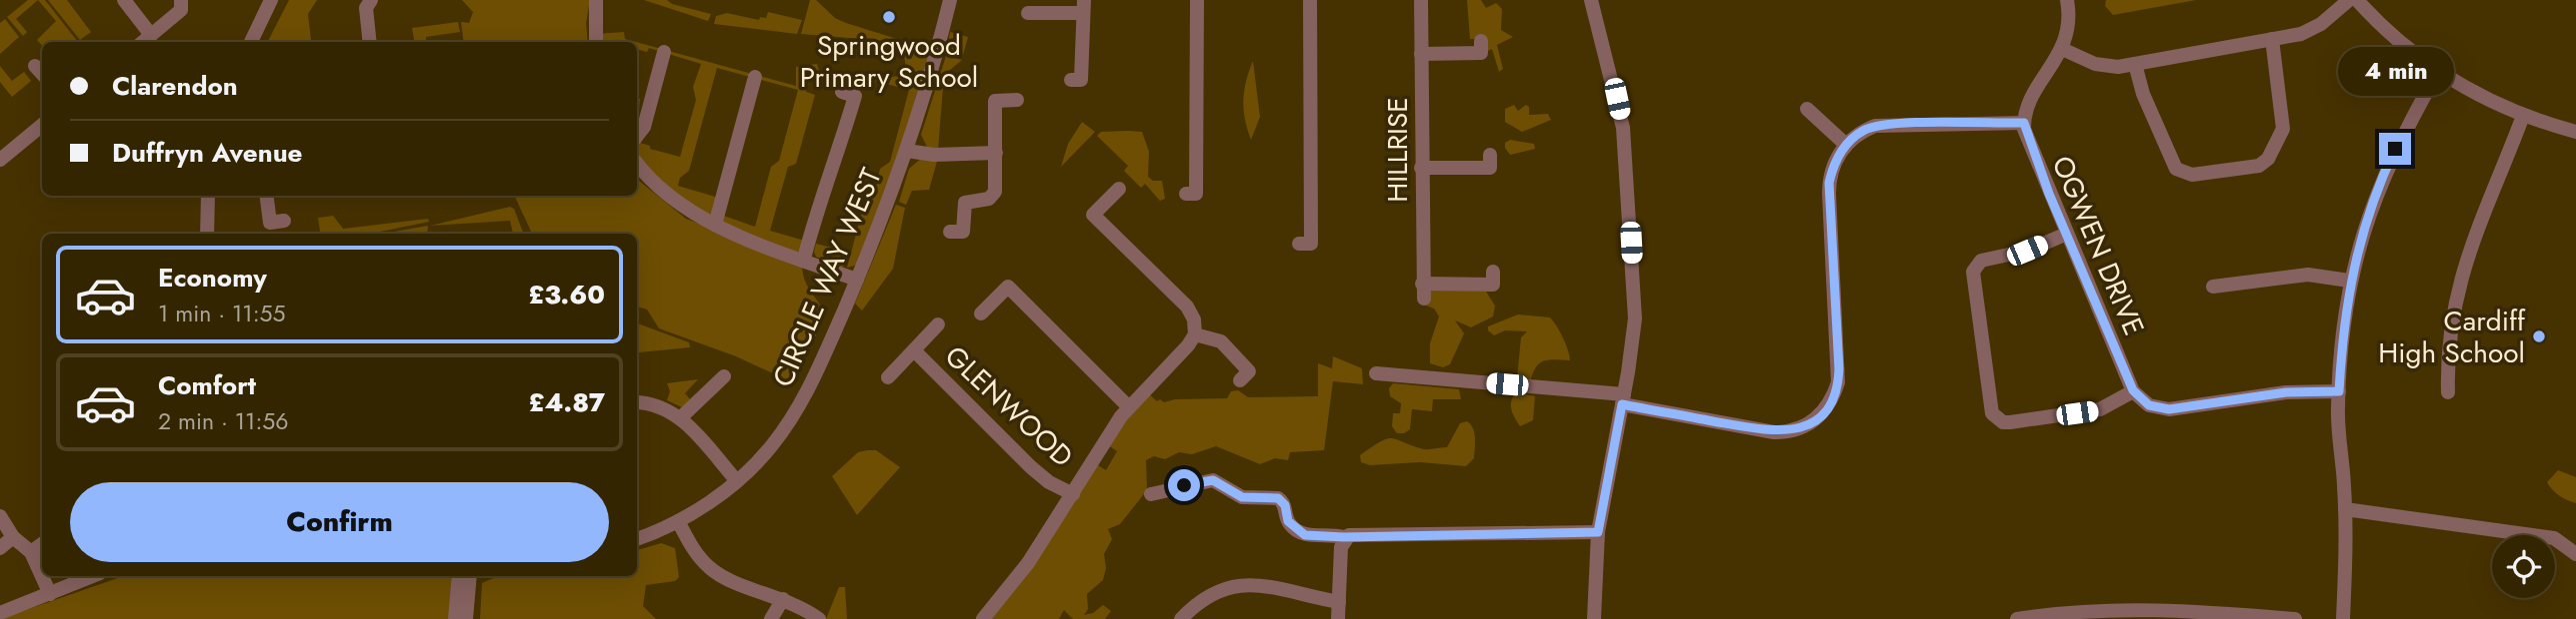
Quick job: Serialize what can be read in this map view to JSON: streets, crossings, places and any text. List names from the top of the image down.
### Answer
{
  "streets": {
    "street": [
      "HILLRISE",
      "OGWEN DRIVE",
      "CIRCLE WAY WEST",
      "GLENWOOD"
    ]
  },
  "places": ["Springwood Primary School", "Cardiff High School"],
  "page": {
    "banner": ["Clarendon", "Duffryn Avenue"],
    "bubble": "4 min",
    "list": [
      {
        "name": "Economy",
        "note": "1 min · 11:55",
        "value": "£3.60"
      },
      {
        "name": "Comfort",
        "note": "2 min · 11:56",
        "value": "£4.87"
      }
    ],
    "buttons": "Confirm"
  }
}
